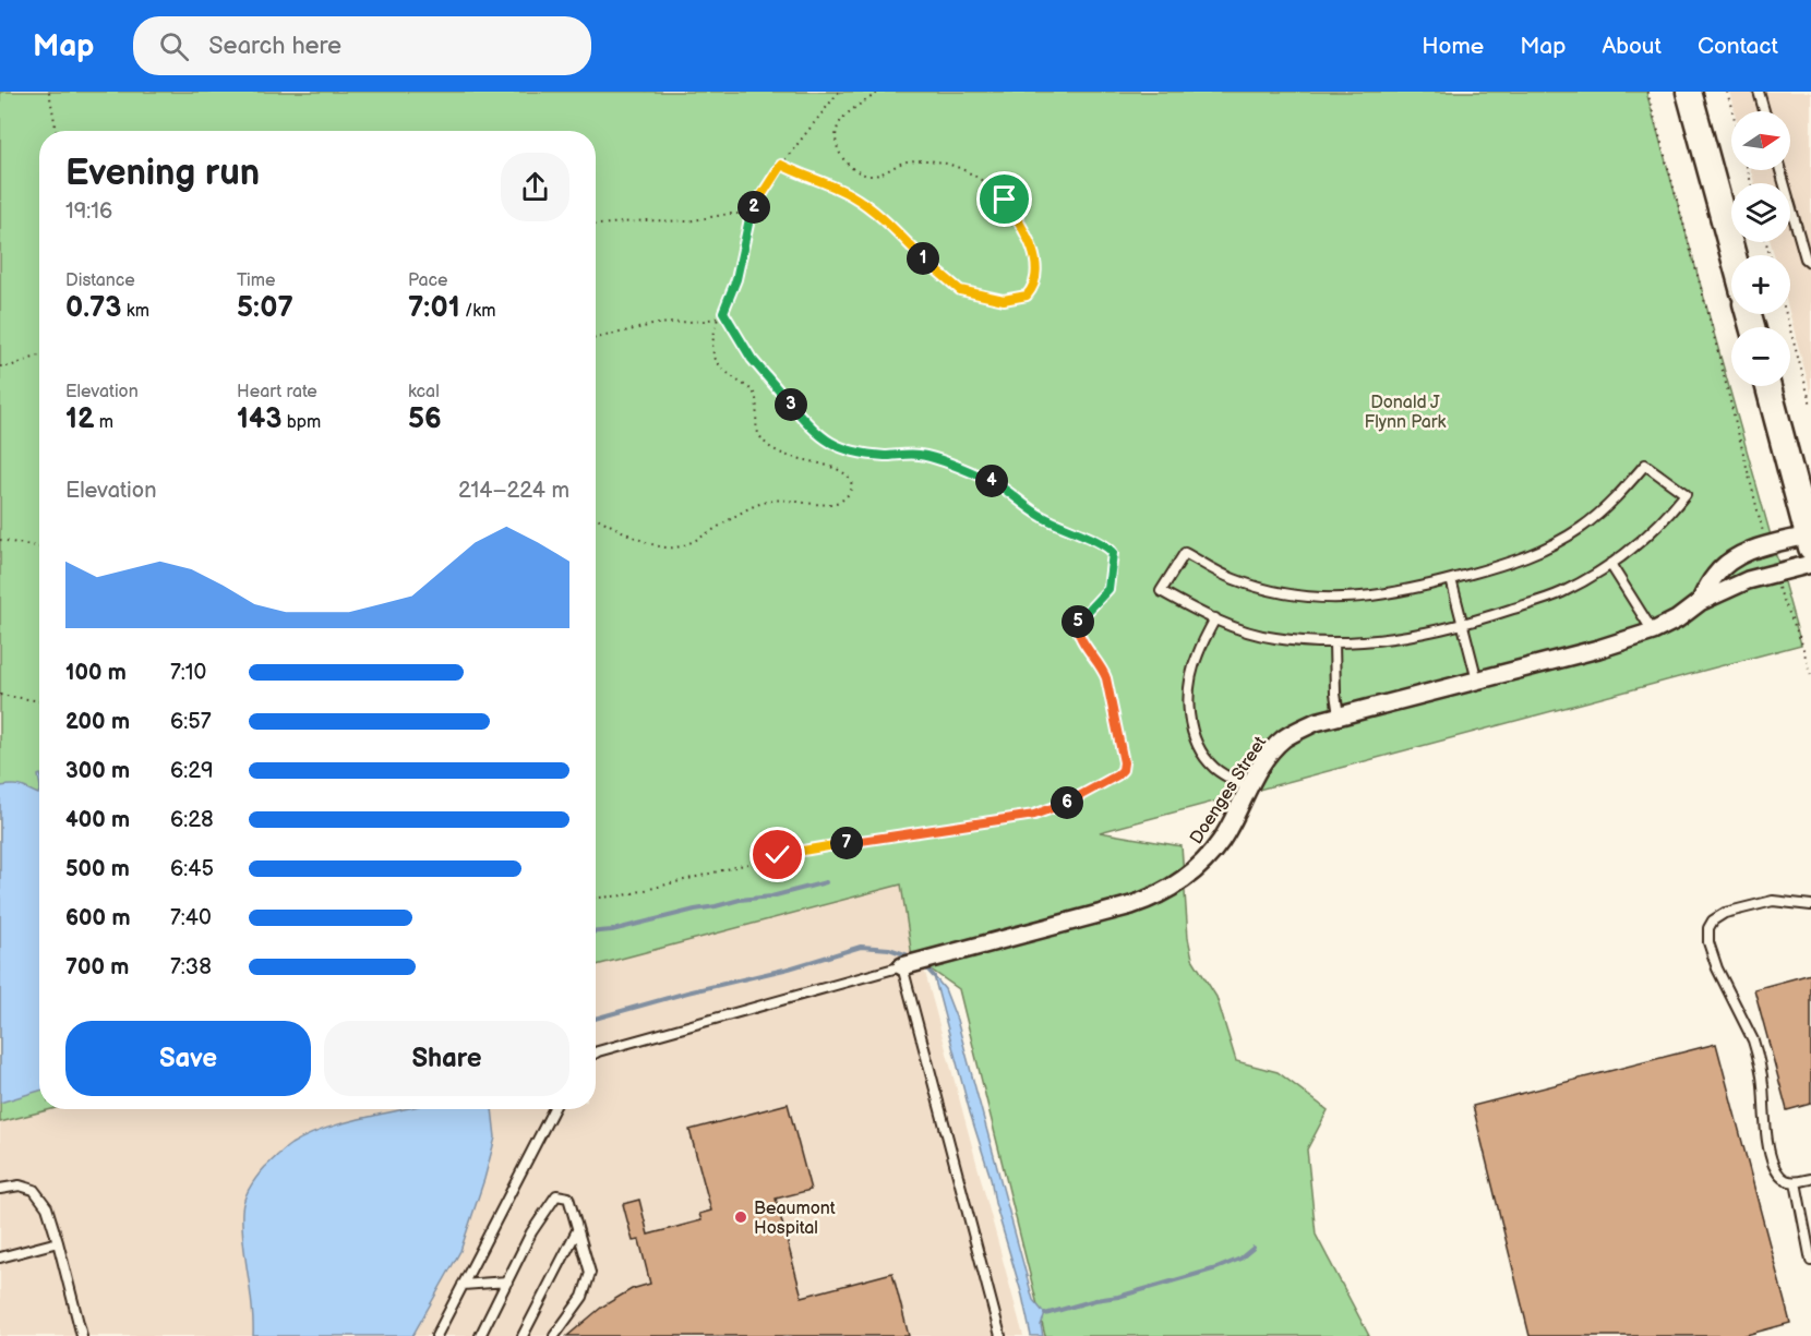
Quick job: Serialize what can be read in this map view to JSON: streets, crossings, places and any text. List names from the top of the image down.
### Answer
{
  "streets": {
    "street": ["Doenges Street"]
  },
  "parks": ["Donald J Flynn Park"],
  "places": ["Beaumont Hospital"],
  "north": "right",
  "page": {
    "header": "Map",
    "search": "Search here",
    "nav": [
      "Home",
      "Map",
      "About",
      "Contact"
    ],
    "map_buttons": ["+", "−"],
    "heading": ["Evening run", "19:16"],
    "pins": [
      "2",
      "1",
      "3",
      "4",
      "5",
      "6",
      "7"
    ],
    "stats": [
      ["Distance", "0.73 km"],
      ["Time", "5:07"],
      ["Pace", "7:01 /km"],
      ["Elevation", "12 m"],
      ["Heart rate", "143 bpm"],
      ["kcal", "56"]
    ],
    "chart": ["Elevation", "214–224 m"],
    "list": [
      {
        "name": "100 m",
        "note": "7:10"
      },
      {
        "name": "200 m",
        "note": "6:57"
      },
      {
        "name": "300 m",
        "note": "6:29"
      },
      {
        "name": "400 m",
        "note": "6:28"
      },
      {
        "name": "500 m",
        "note": "6:45"
      },
      {
        "name": "600 m",
        "note": "7:40"
      },
      {
        "name": "700 m",
        "note": "7:38"
      }
    ],
    "buttons": ["Save", "Share"]
  }
}
